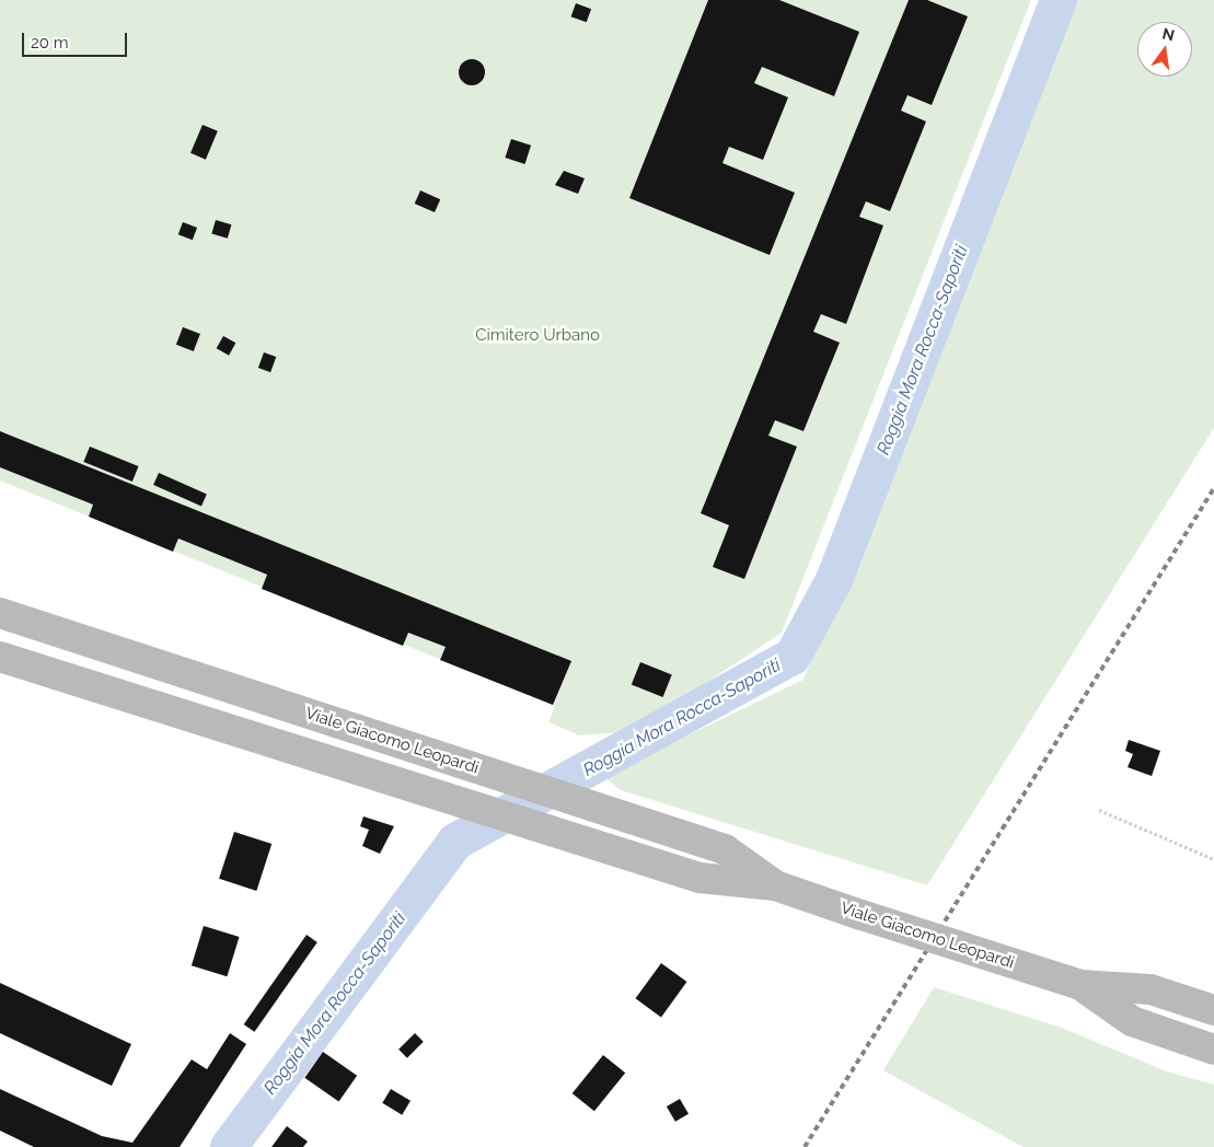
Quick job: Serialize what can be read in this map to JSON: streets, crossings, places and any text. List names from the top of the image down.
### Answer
{
  "streets": {
    "main road": ["Viale Giacomo Leopardi"]
  },
  "water": ["Roggia Mora Rocca-Saporiti"],
  "parks": ["Cimitero Urbano"],
  "scale_bar": "20 m",
  "north": "top"
}
